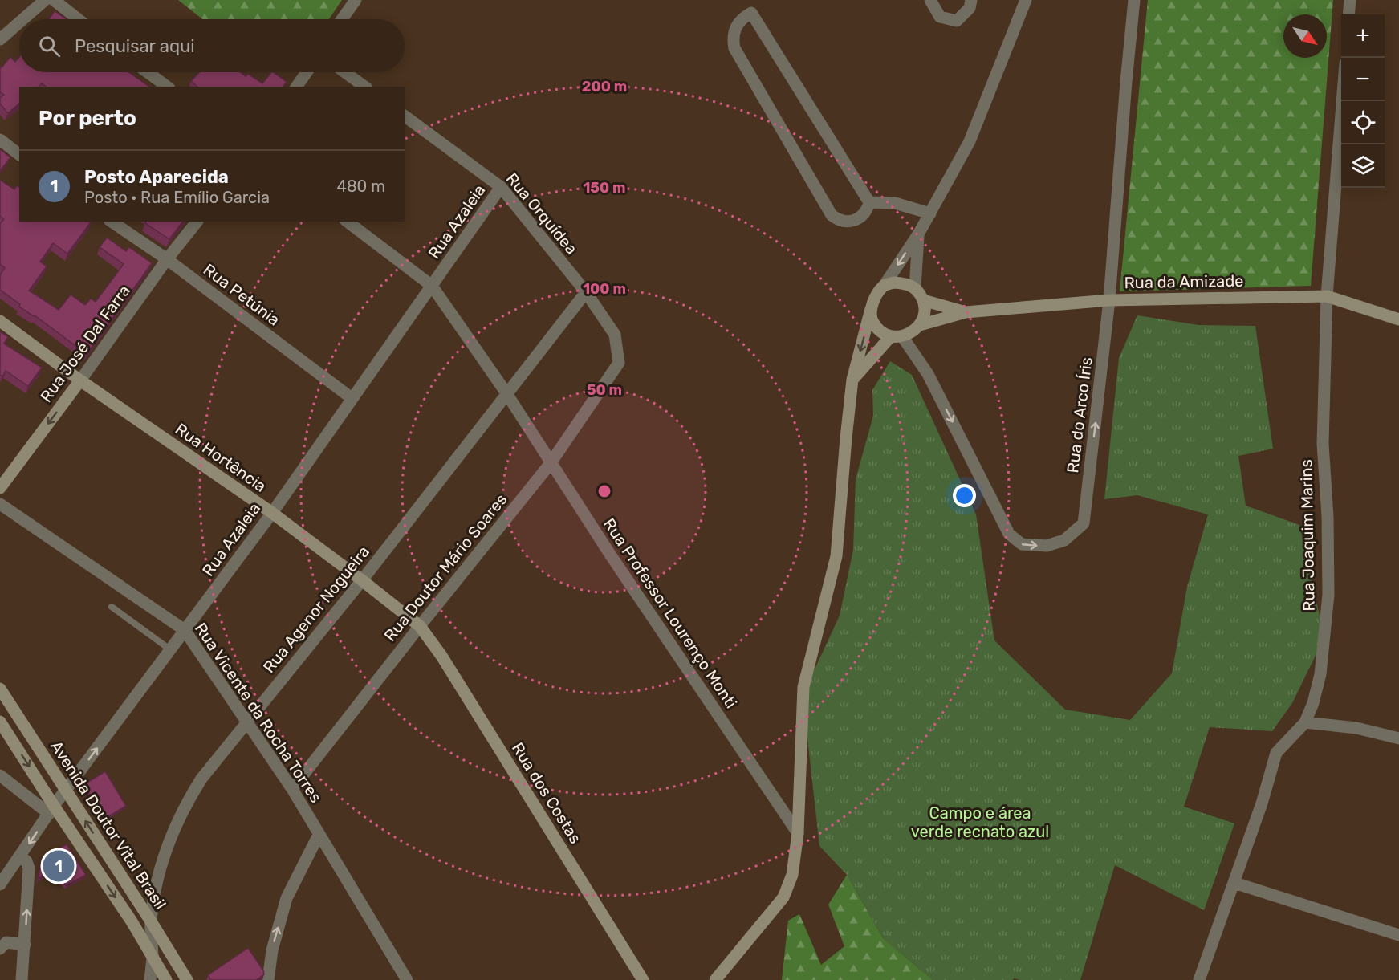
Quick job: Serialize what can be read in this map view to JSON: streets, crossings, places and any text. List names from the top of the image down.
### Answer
{
  "streets": {
    "street": [
      "Rua Orquídea",
      "Rua Azaleia",
      "Rua da Amizade",
      "Rua Petúnia",
      "Rua José Dal Farra",
      "Rua do Arco Íris",
      "Rua Hortência",
      "Rua Joaquim Marins",
      "Rua Doutor Mário Soares",
      "Rua Agenor Nogueira",
      "Rua Professor Lourenço Monti",
      "Rua Vicente da Rocha Torres",
      "Rua dos Costas",
      "Avenida Doutor Vital Brasil"
    ]
  },
  "crossings": [
    ["Rua Orquídea", "Rua Azaleia"],
    ["Rua Orquídea", "Rua Doutor Mário Soares"],
    ["Rua Orquídea", "Rua Agenor Nogueira"],
    ["Rua Azaleia", "Rua Petúnia"],
    ["Rua Azaleia", "Rua Hortência"],
    ["Rua Azaleia", "Rua Professor Lourenço Monti"],
    ["Rua Azaleia", "Rua Vicente da Rocha Torres"],
    ["Rua Azaleia", "Avenida Doutor Vital Brasil"],
    ["Rua da Amizade", "Rua do Arco Íris"],
    ["Rua da Amizade", "Rua Joaquim Marins"],
    ["Rua Petúnia", "Rua José Dal Farra"],
    ["Rua José Dal Farra", "Rua Hortência"],
    ["Rua Hortência", "Rua Doutor Mário Soares"],
    ["Rua Hortência", "Rua Agenor Nogueira"],
    ["Rua Hortência", "Rua dos Costas"],
    ["Rua Doutor Mário Soares", "Rua Professor Lourenço Monti"],
    ["Rua Doutor Mário Soares", "Rua Vicente da Rocha Torres"],
    ["Rua Doutor Mário Soares", "Rua dos Costas"],
    ["Rua Agenor Nogueira", "Rua Professor Lourenço Monti"],
    ["Rua Agenor Nogueira", "Rua Vicente da Rocha Torres"],
    ["Rua Agenor Nogueira", "Avenida Doutor Vital Brasil"]
  ],
  "one_way": ["Rua José Dal Farra"],
  "parks": ["Campo e área verde recnato azul"],
  "north": "bottom right",
  "page": {
    "map_buttons": ["+", "−"],
    "search": "Pesquisar aqui",
    "heading": "Por perto",
    "list": [
      {
        "mark": "1",
        "name": "Posto Aparecida",
        "note": "Posto · Rua Emílio Garcia",
        "value": "480 m"
      }
    ],
    "pins": "1"
  },
  "rings": [
    "200 m",
    "150 m",
    "100 m",
    "50 m"
  ]
}
